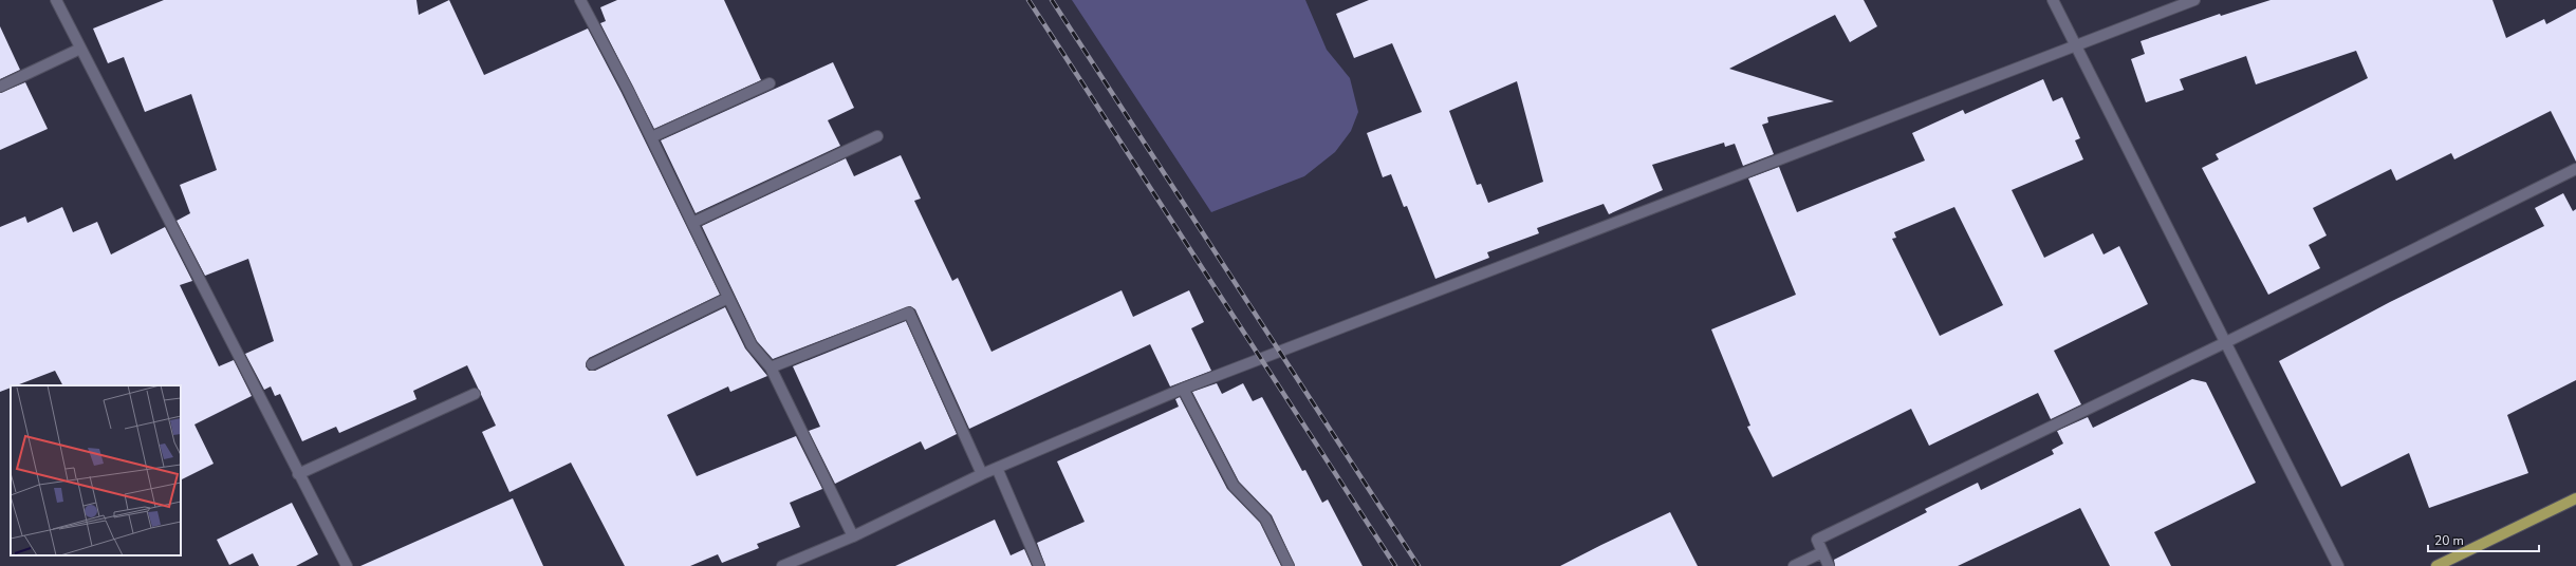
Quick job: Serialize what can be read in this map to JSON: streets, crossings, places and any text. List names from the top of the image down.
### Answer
{
  "scale_bar": "20 m"
}
